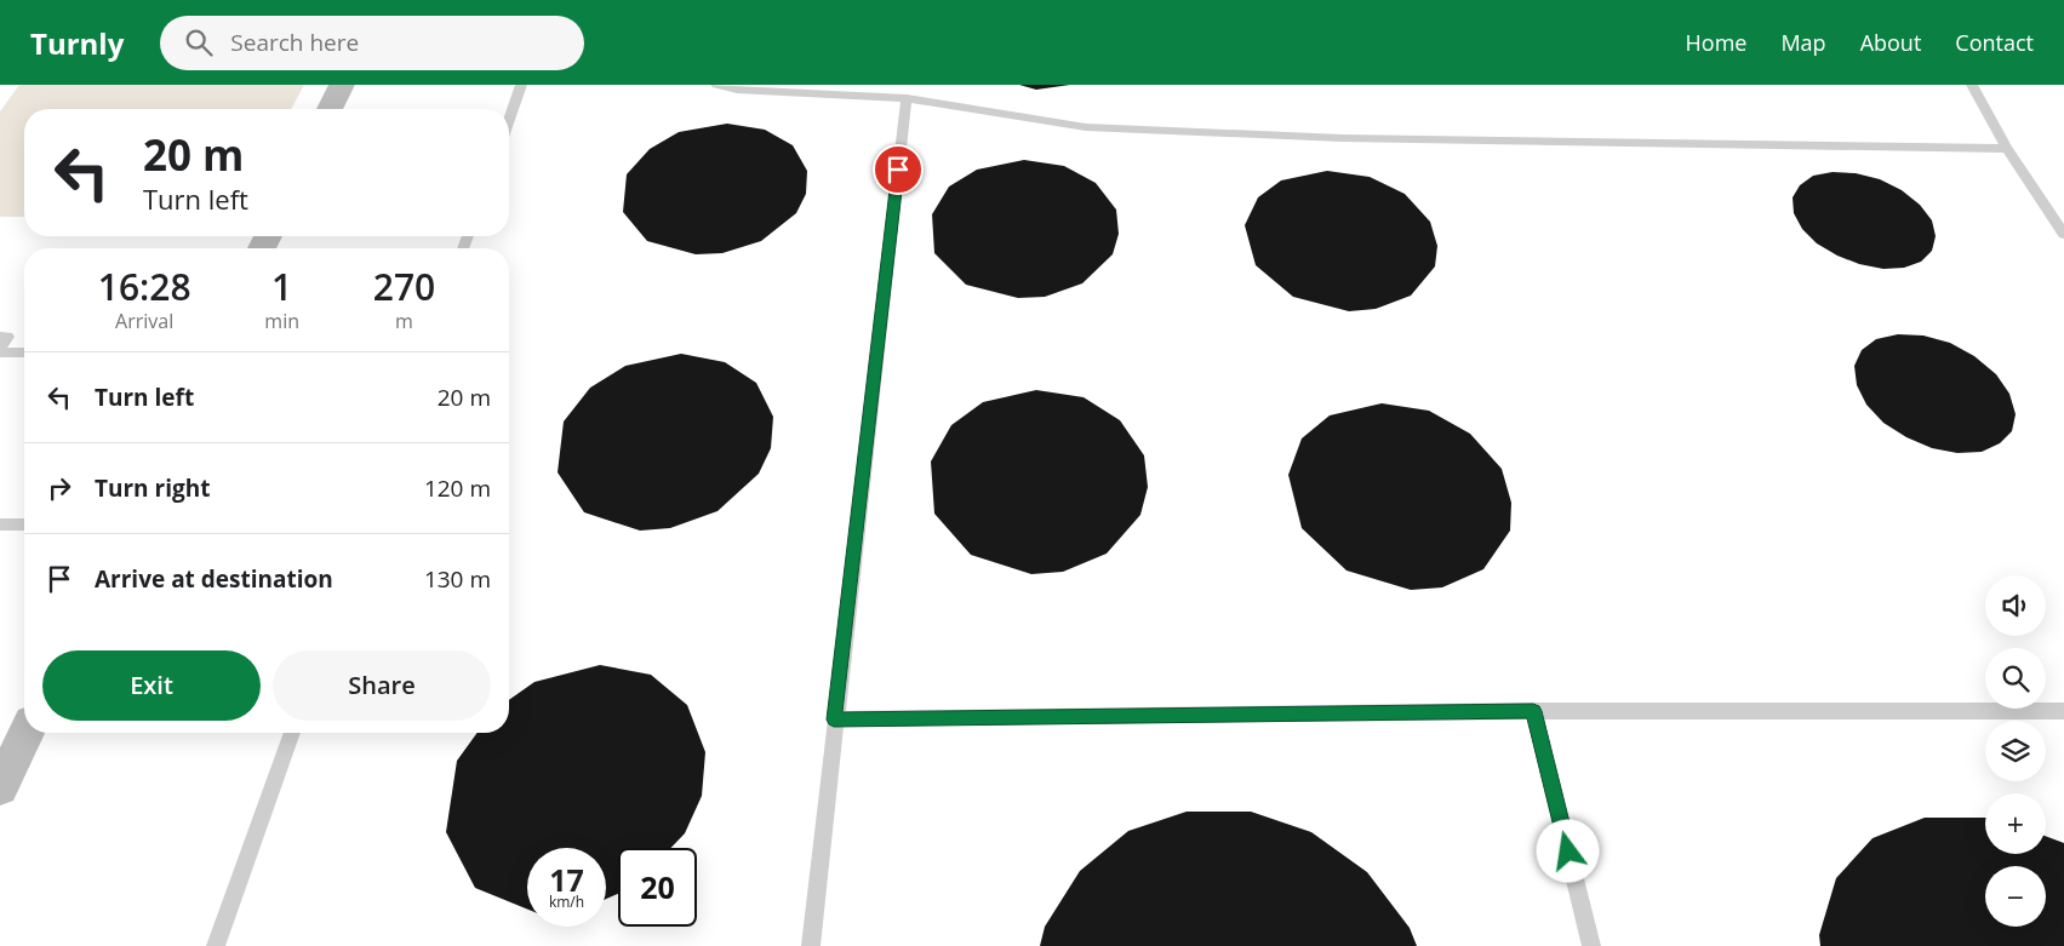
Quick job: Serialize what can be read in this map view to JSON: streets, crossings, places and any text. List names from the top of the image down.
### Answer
{
  "page": {
    "header": "Turnly",
    "search": "Search here",
    "nav": [
      "Home",
      "Map",
      "About",
      "Contact"
    ],
    "turn": ["20 m", "Turn left"],
    "eta": [
      "16:28",
      "Arrival",
      "1",
      "min",
      "270",
      "m"
    ],
    "list": [
      {
        "name": "Turn left",
        "value": "20 m"
      },
      {
        "name": "Turn right",
        "value": "120 m"
      },
      {
        "name": "Arrive at destination",
        "value": "130 m"
      }
    ],
    "map_buttons": ["+", "−"],
    "buttons": ["Exit", "Share"],
    "speed": "17 km/h",
    "limit": "20"
  }
}
